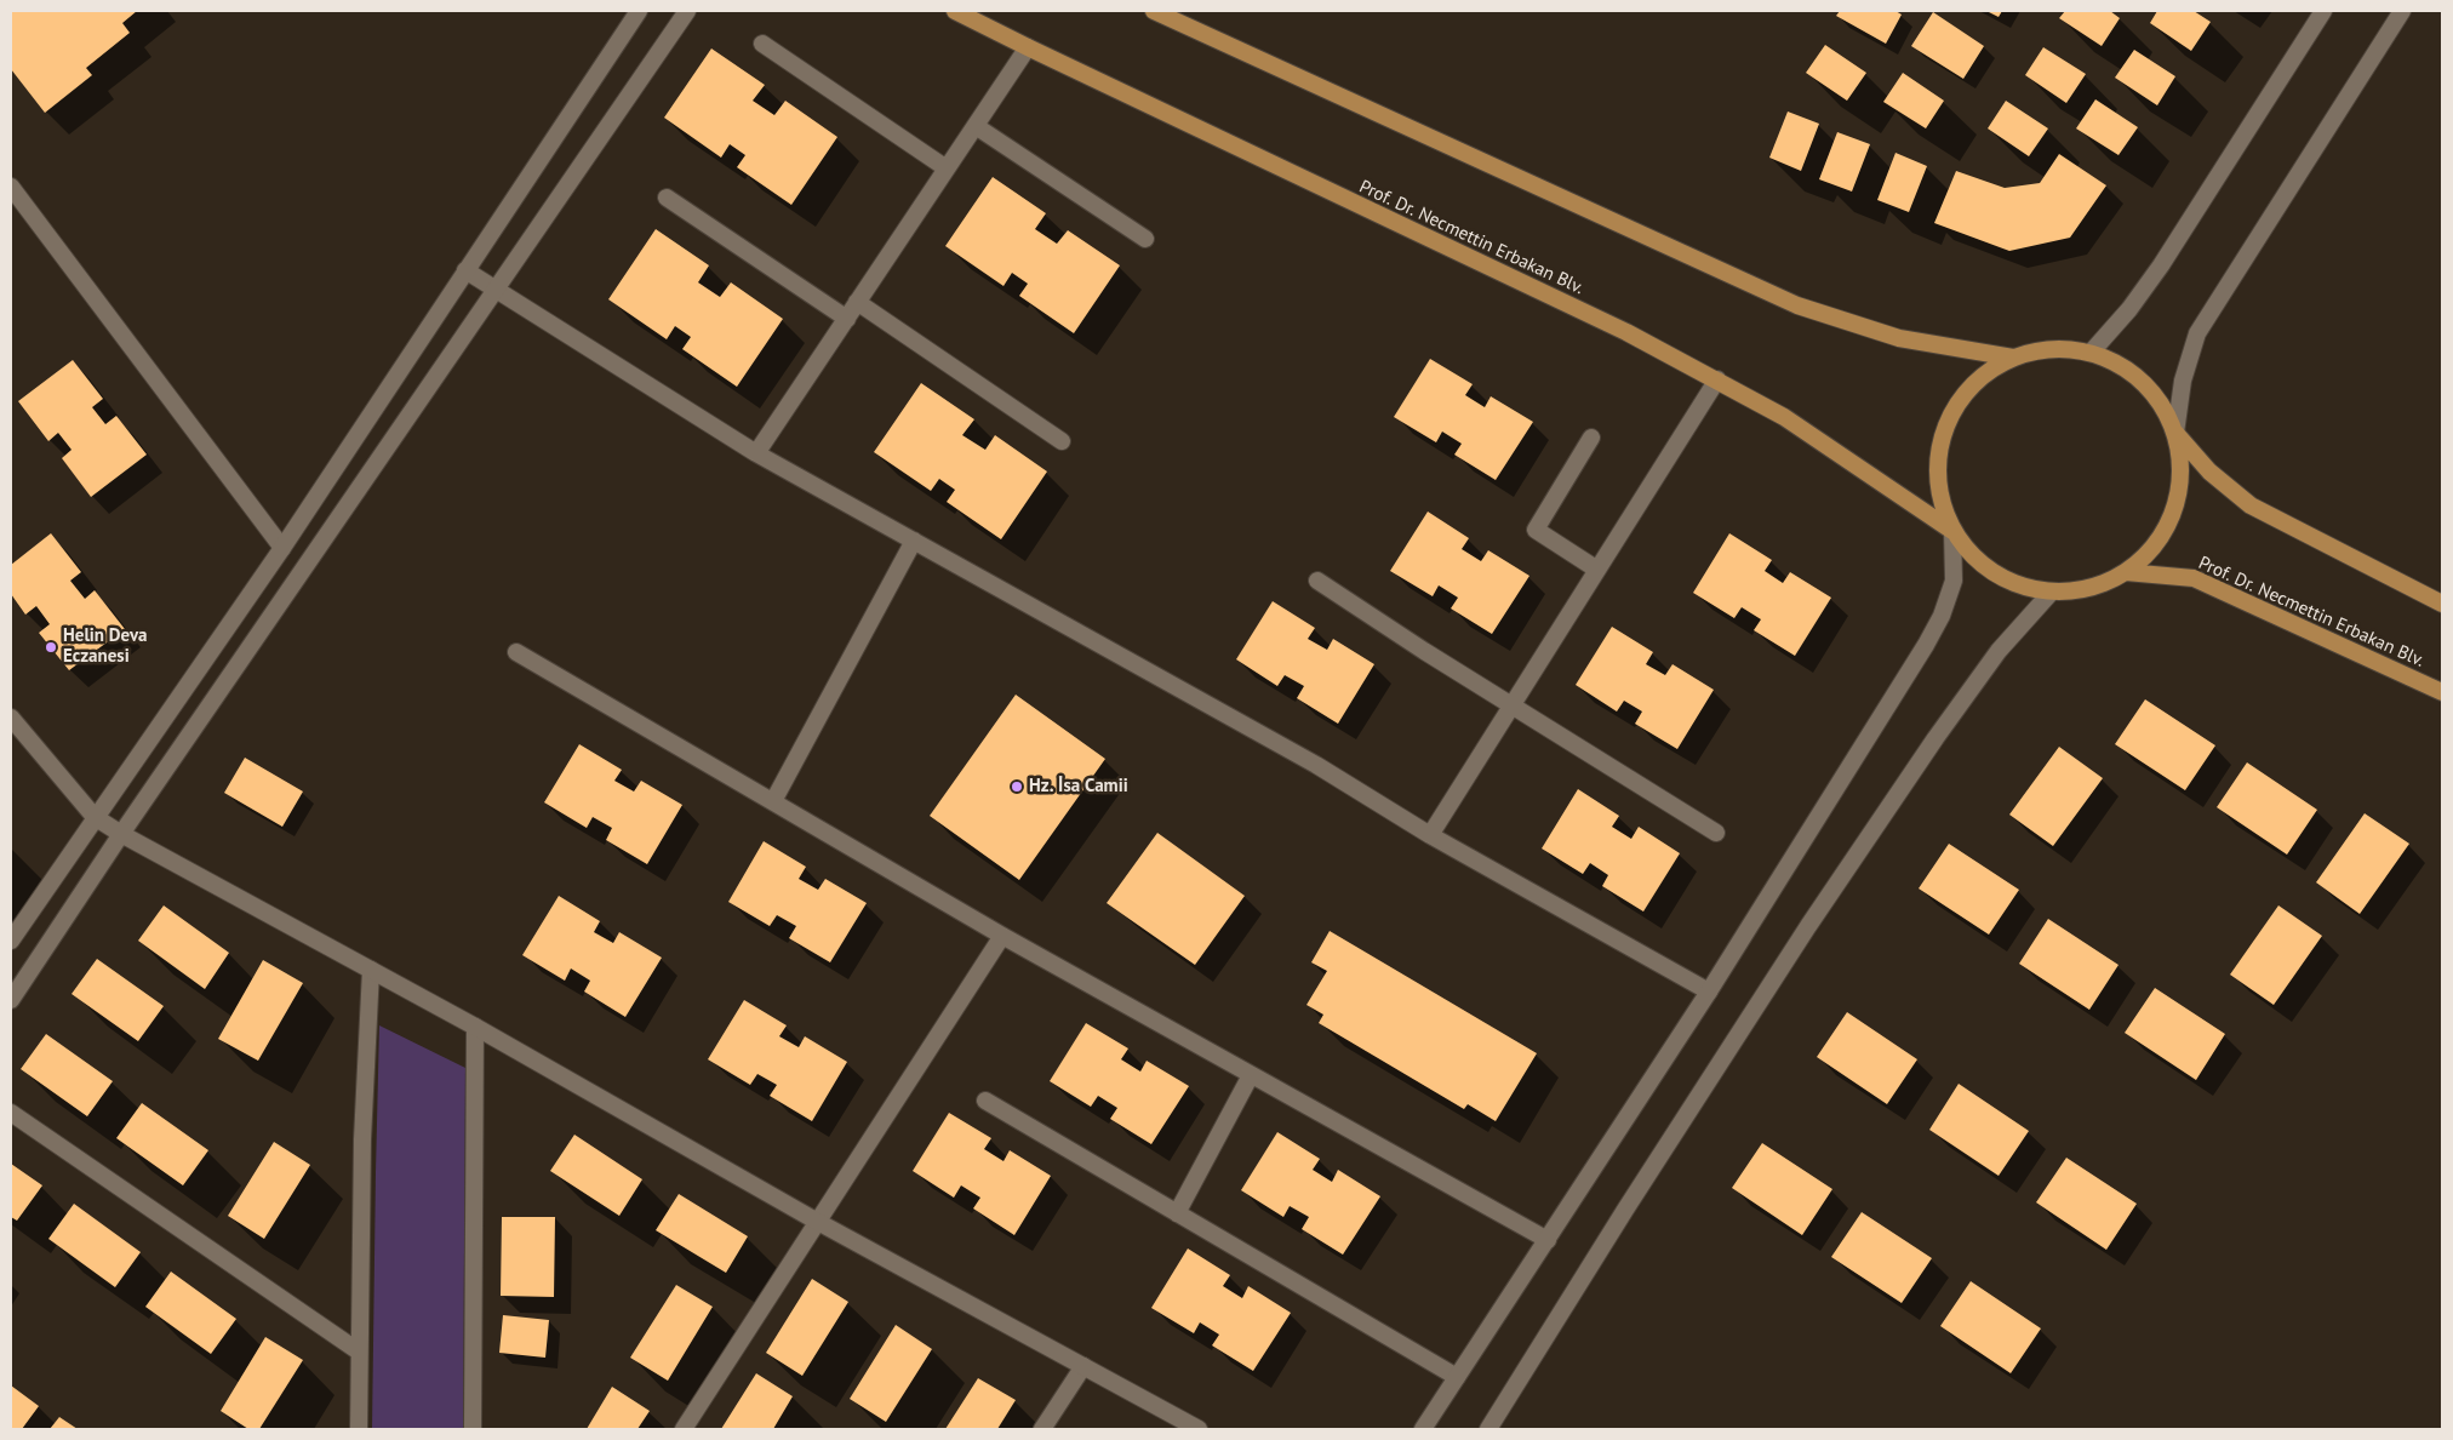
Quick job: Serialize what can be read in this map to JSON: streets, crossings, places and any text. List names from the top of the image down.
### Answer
{
  "streets": {
    "main road": ["Prof. Dr. Necmettin Erbakan Blv."]
  },
  "places": ["Helin Deva Eczanesi", "Hz. İsa Camii"]
}
